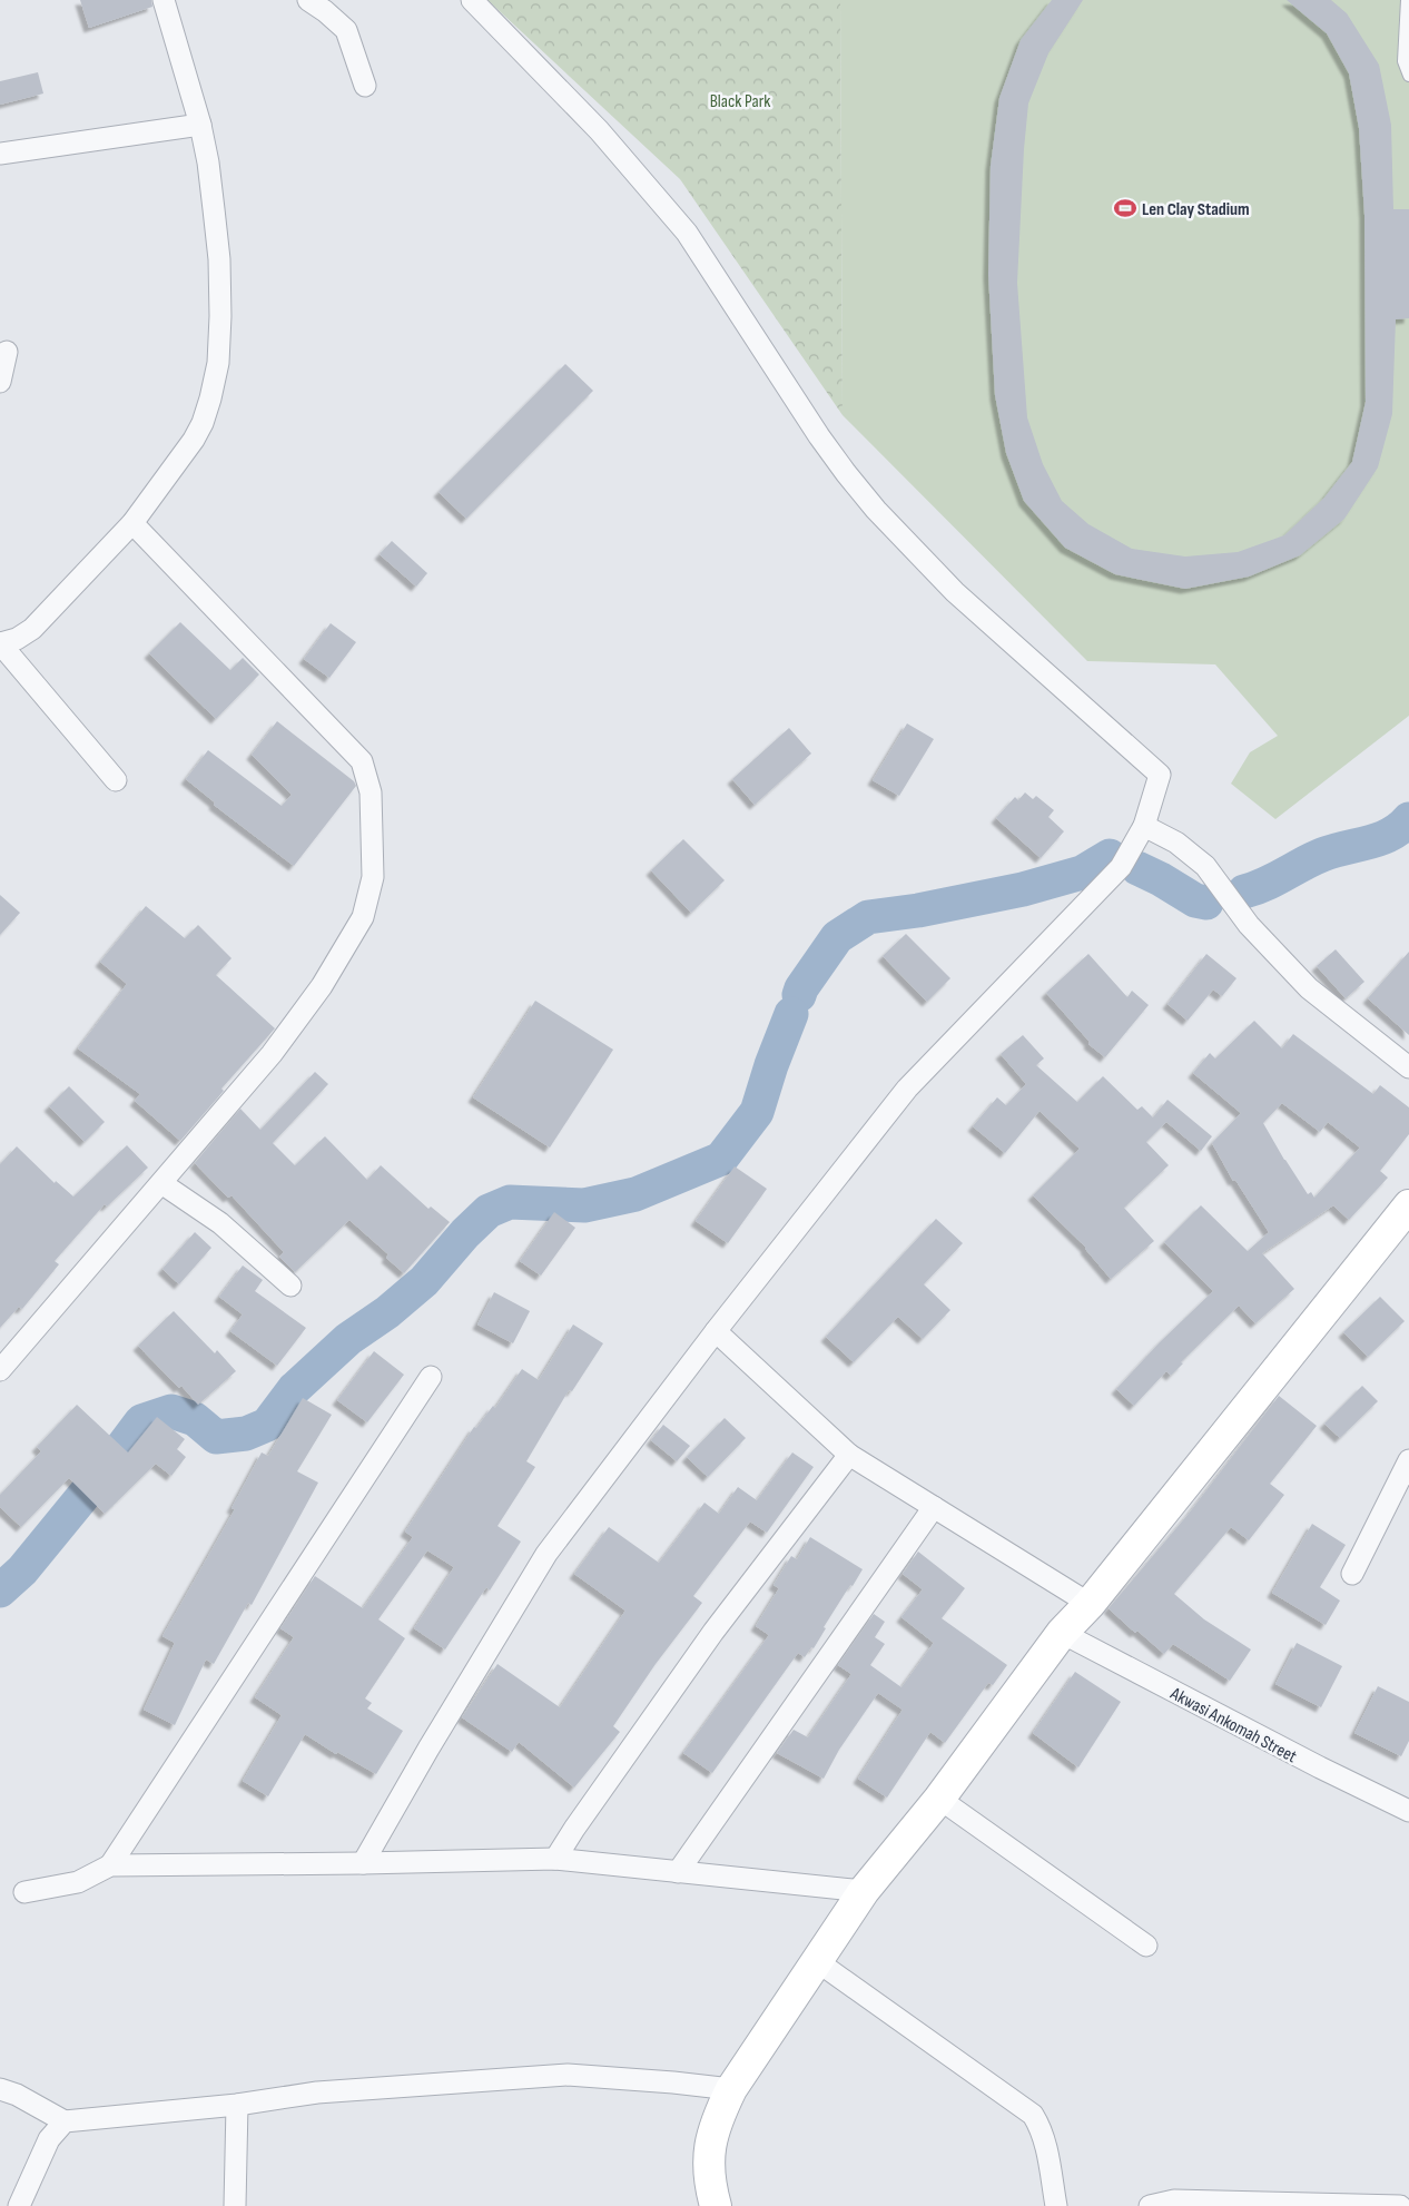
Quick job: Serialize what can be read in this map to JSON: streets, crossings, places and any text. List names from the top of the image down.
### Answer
{
  "streets": {
    "street": ["Akwasi Ankomah Street"]
  },
  "parks": ["Black Park"],
  "places": {
    "sports": ["Len Clay Stadium"]
  }
}
